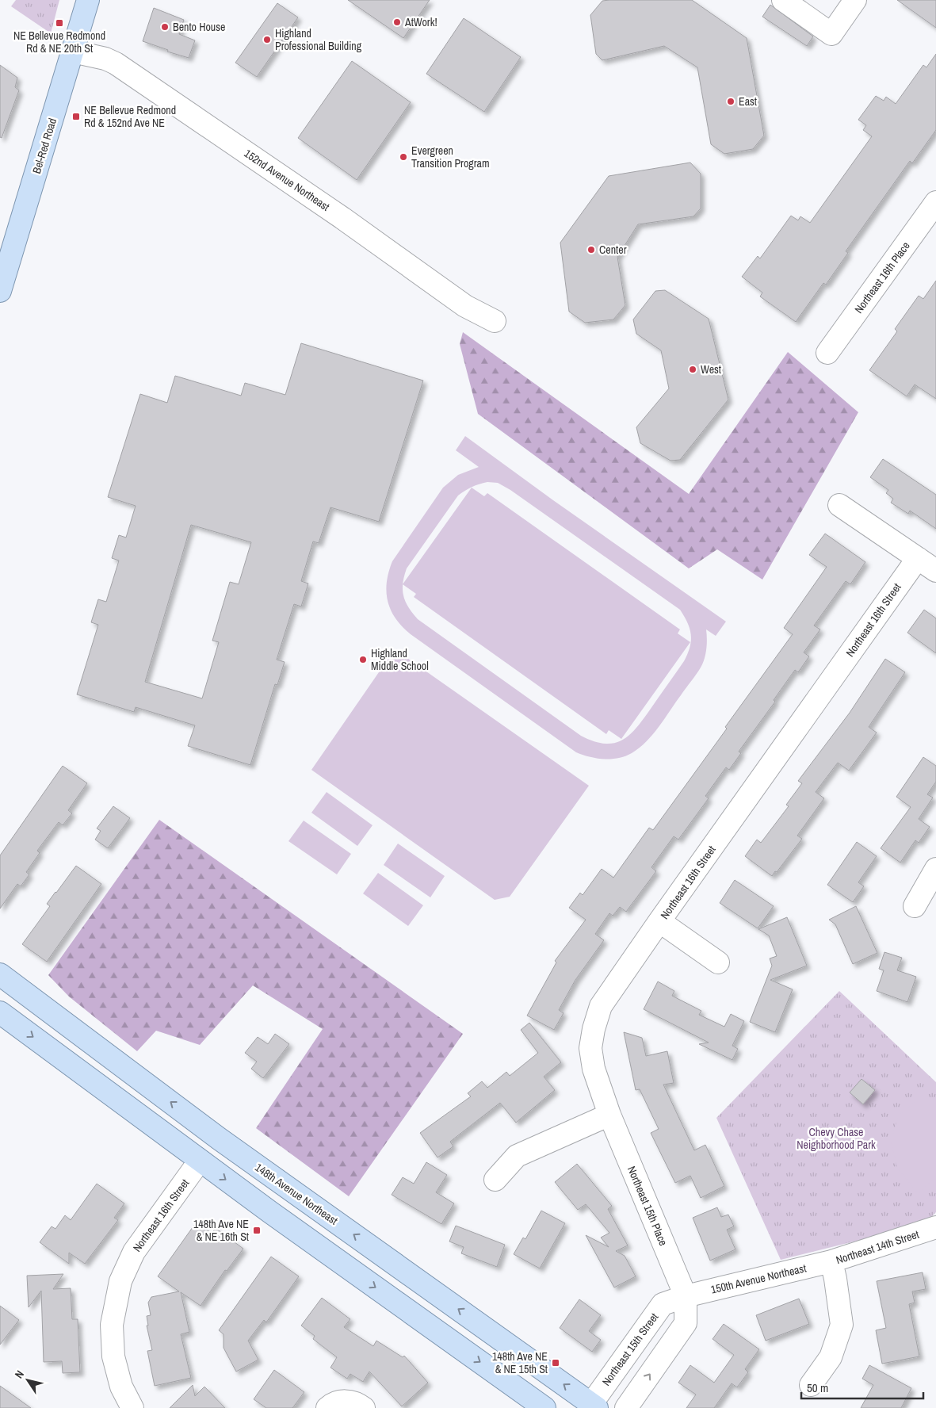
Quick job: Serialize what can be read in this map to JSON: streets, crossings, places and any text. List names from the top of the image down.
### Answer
{
  "streets": {
    "main road": ["Bel-Red Road", "148th Avenue Northeast"],
    "street": [
      "152nd Avenue Northeast",
      "Northeast 16th Place",
      "Northeast 16th Street",
      "Northeast 15th Place",
      "Northeast 14th Street",
      "150th Avenue Northeast",
      "Northeast 15th Street"
    ]
  },
  "crossings": [
    ["Bel-Red Road", "152nd Avenue Northeast"],
    ["Northeast 16th Street", "Northeast 15th Place"],
    ["148th Avenue Northeast", "Northeast 15th Street"],
    ["Northeast 15th Place", "150th Avenue Northeast"],
    ["Northeast 15th Place", "Northeast 15th Street"],
    ["Northeast 14th Street", "150th Avenue Northeast"],
    ["150th Avenue Northeast", "Northeast 15th Street"]
  ],
  "parks": ["Chevy Chase Neighborhood Park"],
  "places": {
    "other": [
      "AtWork!",
      "Bento House",
      "Highland Professional Building",
      "East",
      "Evergreen Transition Program",
      "Center",
      "West",
      "Highland Middle School"
    ],
    "transit": [
      "NE Bellevue Redmond Rd & NE 20th St",
      "NE Bellevue Redmond Rd & 152nd Ave NE",
      "148th Ave NE & NE 16th St",
      "148th Ave NE & NE 15th St"
    ]
  },
  "scale_bar": "50 m",
  "north": "top left"
}
